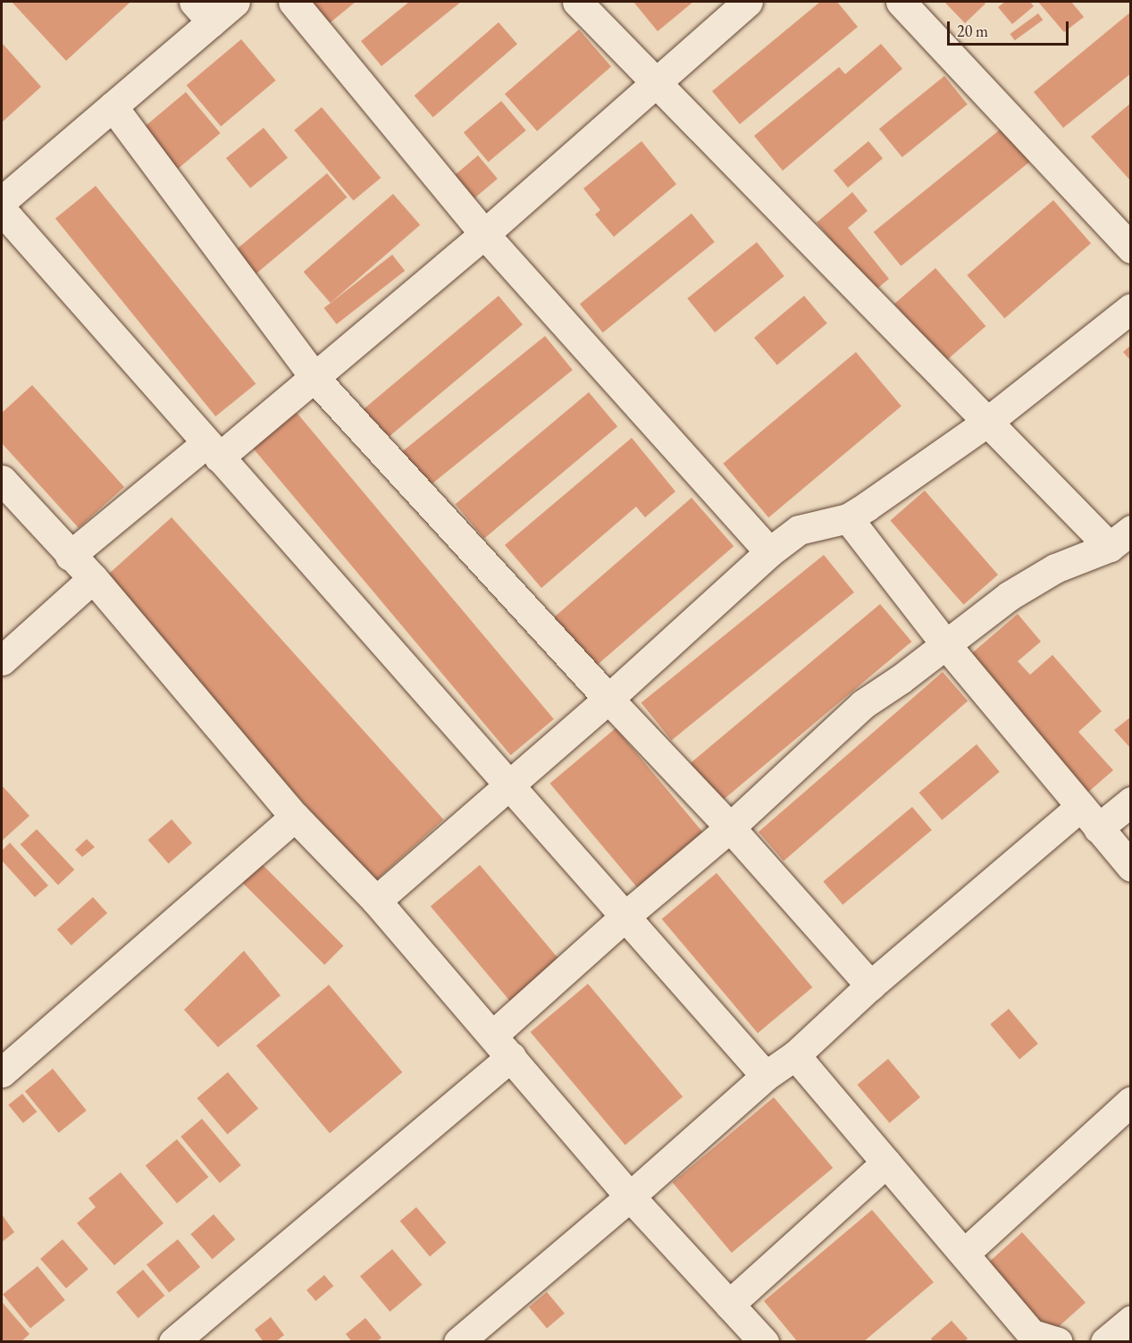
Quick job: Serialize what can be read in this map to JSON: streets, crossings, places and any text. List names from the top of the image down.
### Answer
{
  "scale_bar": "20 m"
}
